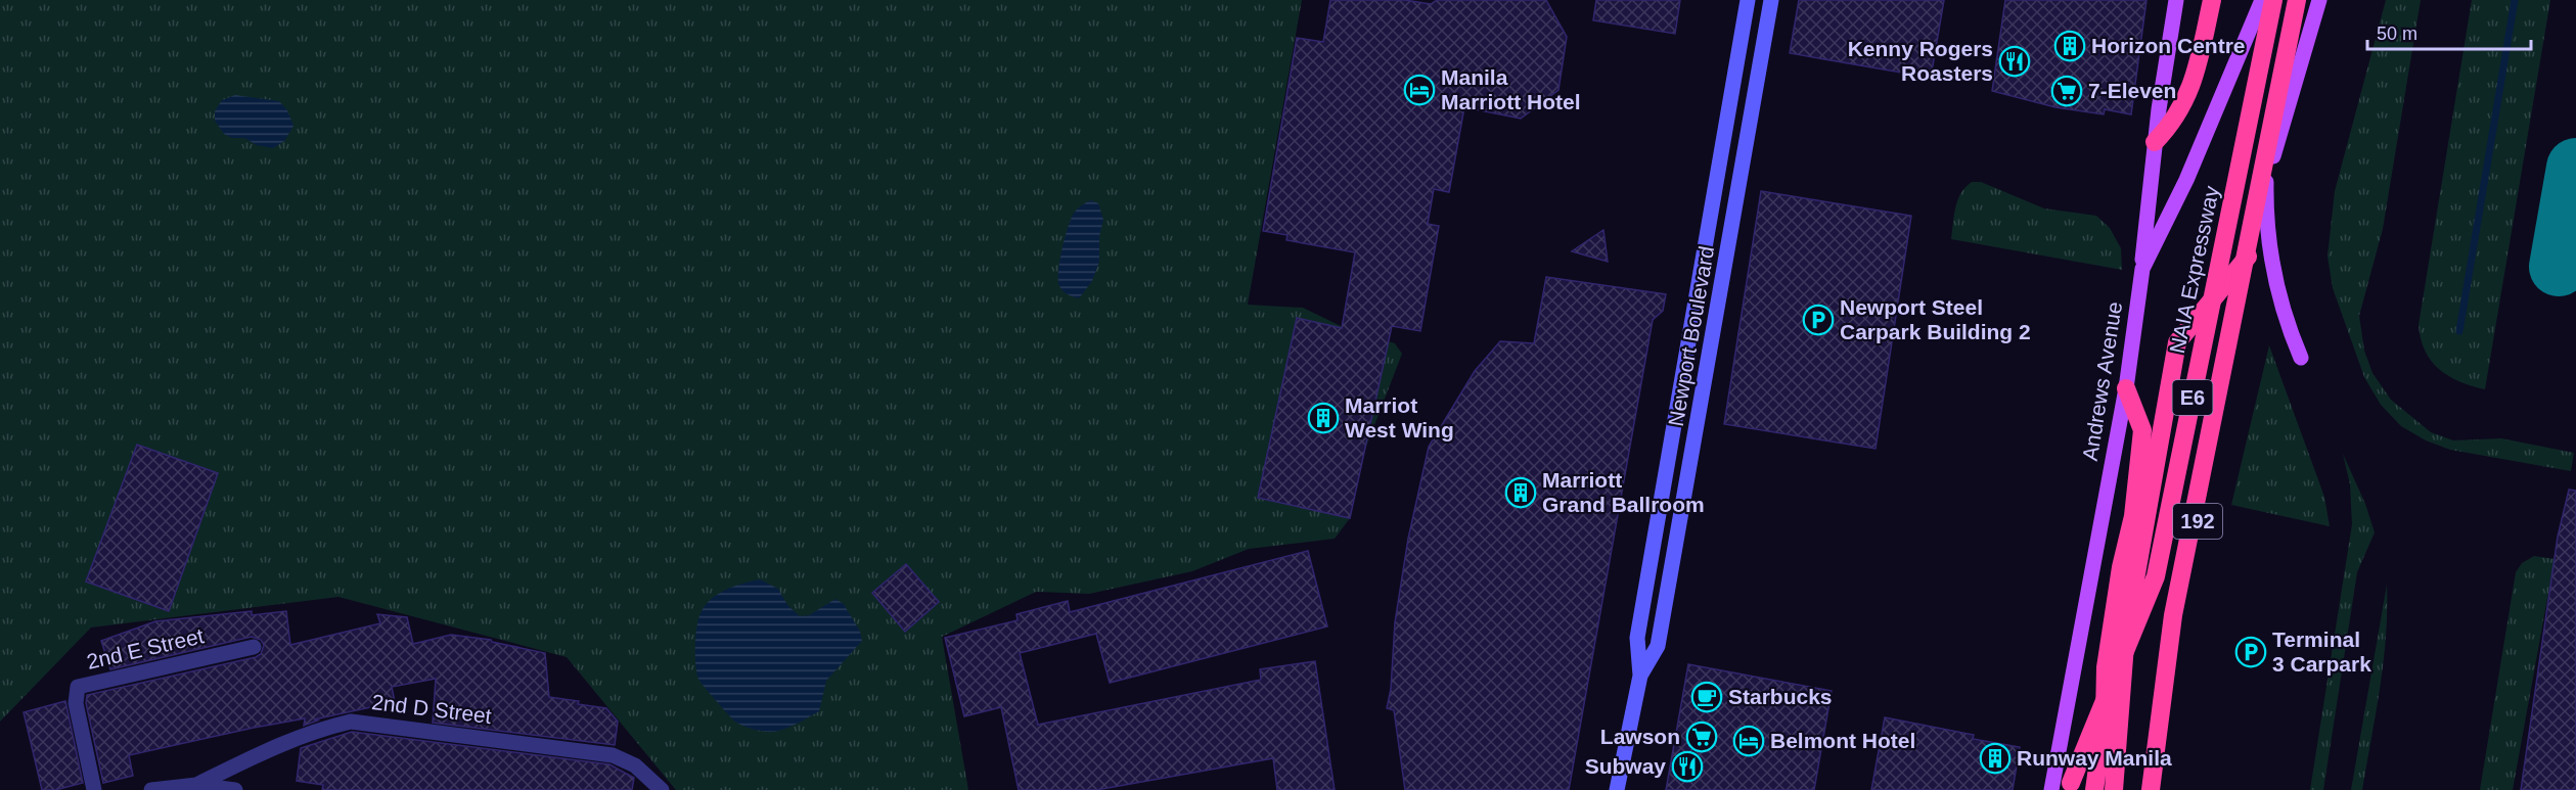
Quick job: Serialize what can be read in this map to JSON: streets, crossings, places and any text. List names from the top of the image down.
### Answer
{
  "streets": {
    "highway": ["NAIA Expressway", "E6"],
    "main road": ["Andrews Avenue", "192"],
    "street": ["Newport Boulevard", "2nd E Street", "2nd D Street"]
  },
  "places": {
    "building": [
      "Horizon Centre",
      "Marriot West Wing",
      "Marriott Grand Ballroom",
      "Runway Manila"
    ],
    "restaurant": ["Kenny Rogers Roasters", "Subway"],
    "hotel": ["Manila Marriott Hotel", "Belmont Hotel"],
    "supermarket": ["7-Eleven", "Lawson"],
    "parking": ["Newport Steel Carpark Building 2", "Terminal 3 Carpark"],
    "cafe": ["Starbucks"]
  },
  "scale_bar": "50 m"
}
